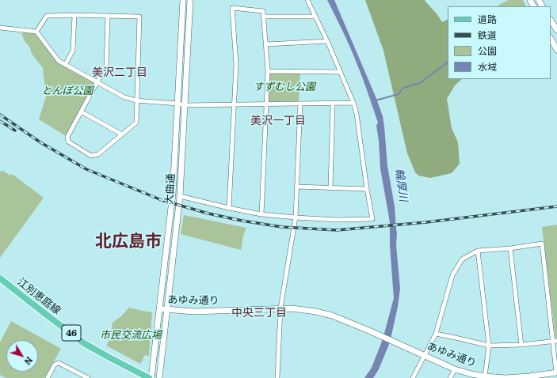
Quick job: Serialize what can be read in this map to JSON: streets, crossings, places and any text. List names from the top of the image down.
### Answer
{
  "streets": {
    "main road": [
      "大曲通",
      "江別恵庭線",
      "あゆみ通り",
      "46"
    ]
  },
  "crossings": [
    ["大曲通", "あゆみ通り"]
  ],
  "districts": [
    "美沢二丁目",
    "美沢一丁目",
    "北広島市",
    "中央三丁目"
  ],
  "water": ["輪厚川"],
  "parks": ["すずむし公園", "とんぼ公園", "市民交流広場"],
  "legend": [
    "道路",
    "鉄道",
    "公園",
    "水域"
  ],
  "north": "bottom right"
}
